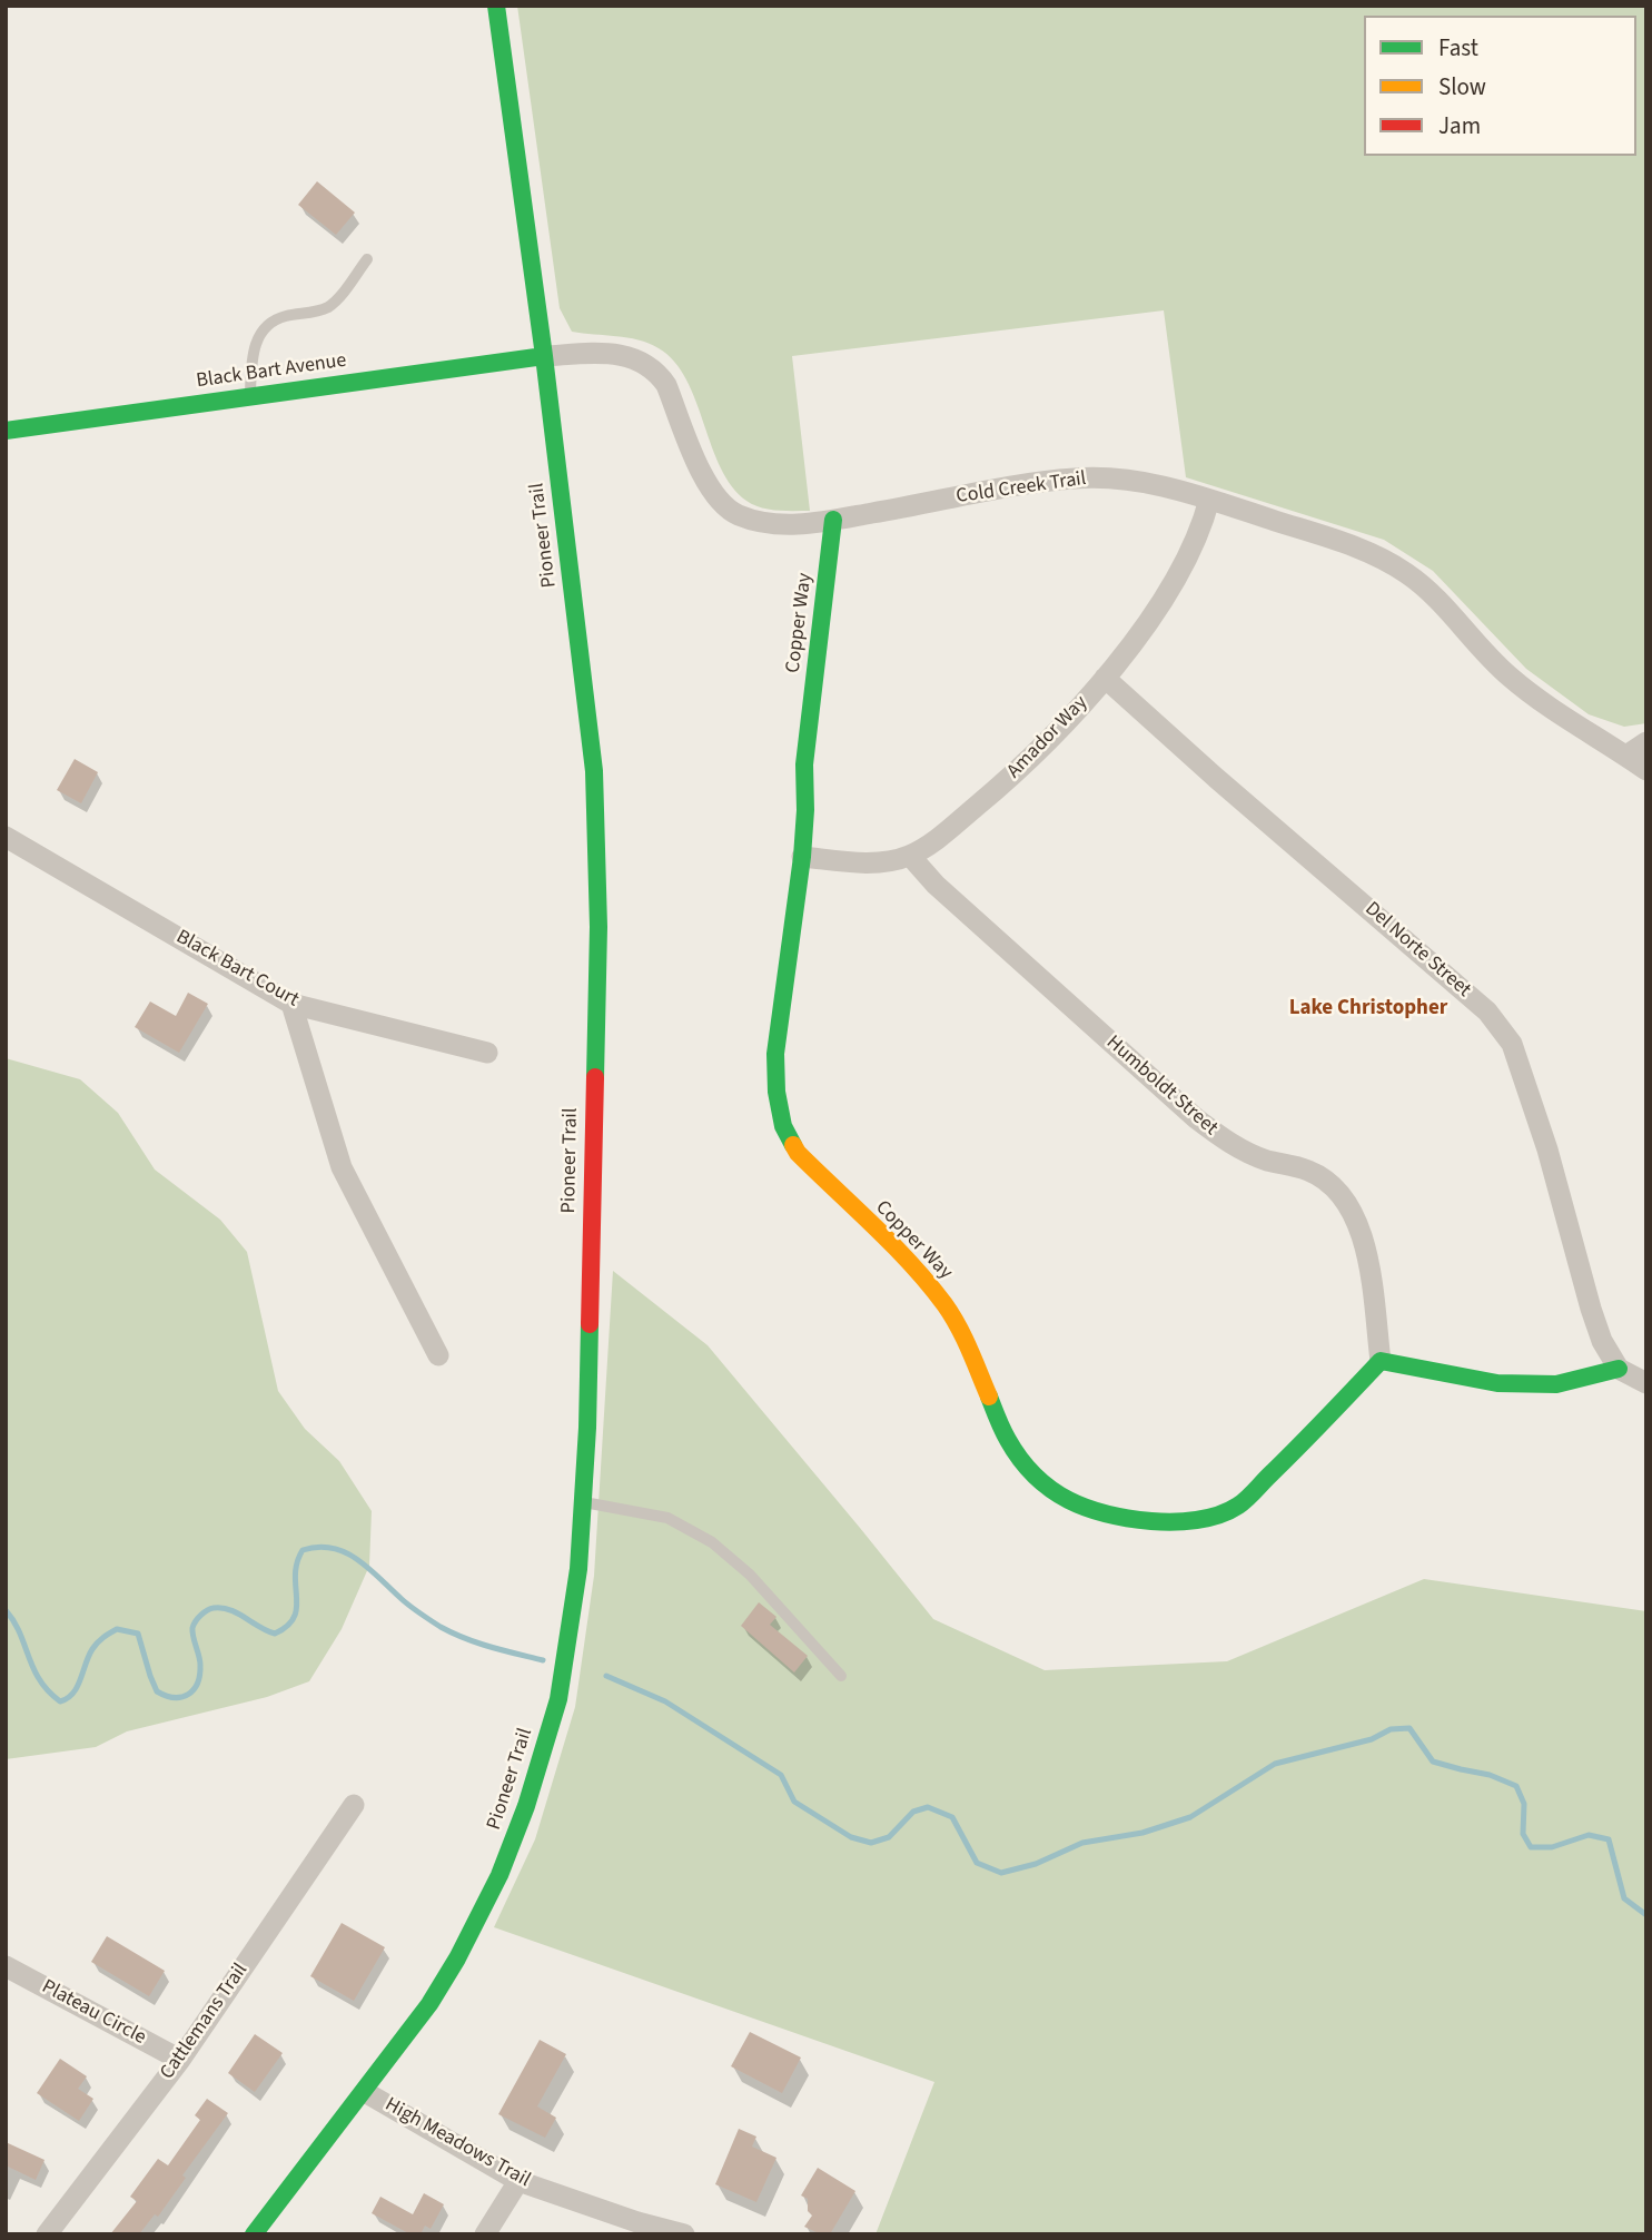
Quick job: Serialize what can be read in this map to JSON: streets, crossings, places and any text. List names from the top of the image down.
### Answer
{
  "streets": {
    "main road": ["Black Bart Avenue", "Pioneer Trail", "Copper Way"],
    "street": [
      "Cold Creek Trail",
      "Amador Way",
      "Del Norte Street",
      "Black Bart Court",
      "Humboldt Street",
      "Plateau Circle",
      "Cattlemans Trail",
      "High Meadows Trail"
    ]
  },
  "crossings": [
    ["Black Bart Avenue", "Cold Creek Trail"],
    ["Black Bart Avenue", "Pioneer Trail"],
    ["Cold Creek Trail", "Pioneer Trail"],
    ["Cold Creek Trail", "Copper Way"],
    ["Cold Creek Trail", "Amador Way"],
    ["Pioneer Trail", "High Meadows Trail"],
    ["Copper Way", "Amador Way"],
    ["Copper Way", "Humboldt Street"],
    ["Amador Way", "Del Norte Street"],
    ["Amador Way", "Humboldt Street"],
    ["Plateau Circle", "Cattlemans Trail"]
  ],
  "districts": ["Lake Christopher"],
  "legend": ["Fast", "Slow", "Jam"]
}
